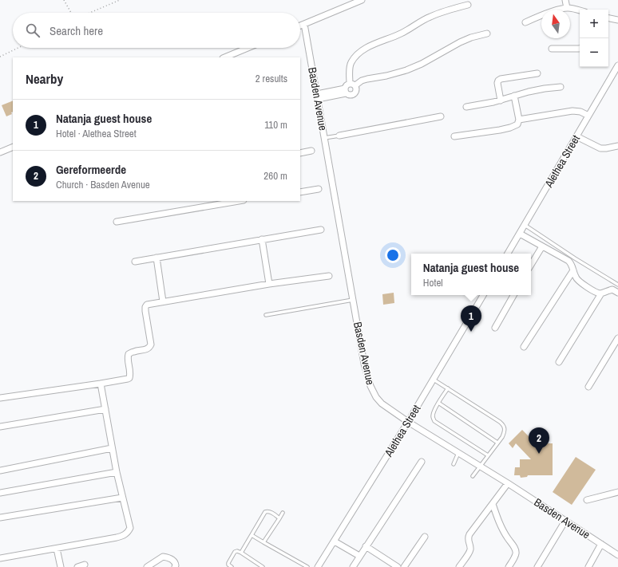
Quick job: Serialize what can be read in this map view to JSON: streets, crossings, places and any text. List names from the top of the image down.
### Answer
{
  "streets": {
    "street": ["Basden Avenue", "Alethea Street"]
  },
  "crossings": [
    ["Basden Avenue", "Alethea Street"]
  ],
  "north": "top",
  "page": {
    "map_buttons": ["+", "−"],
    "search": "Search here",
    "heading": ["Nearby", "2 results"],
    "list": [
      {
        "mark": "1",
        "name": "Natanja guest house",
        "note": "Hotel · Alethea Street",
        "value": "110 m"
      },
      {
        "mark": "2",
        "name": "Gereformeerde",
        "note": "Church · Basden Avenue",
        "value": "260 m"
      }
    ],
    "popup": ["Natanja guest house", "Hotel"],
    "pins": ["1", "2"]
  }
}
